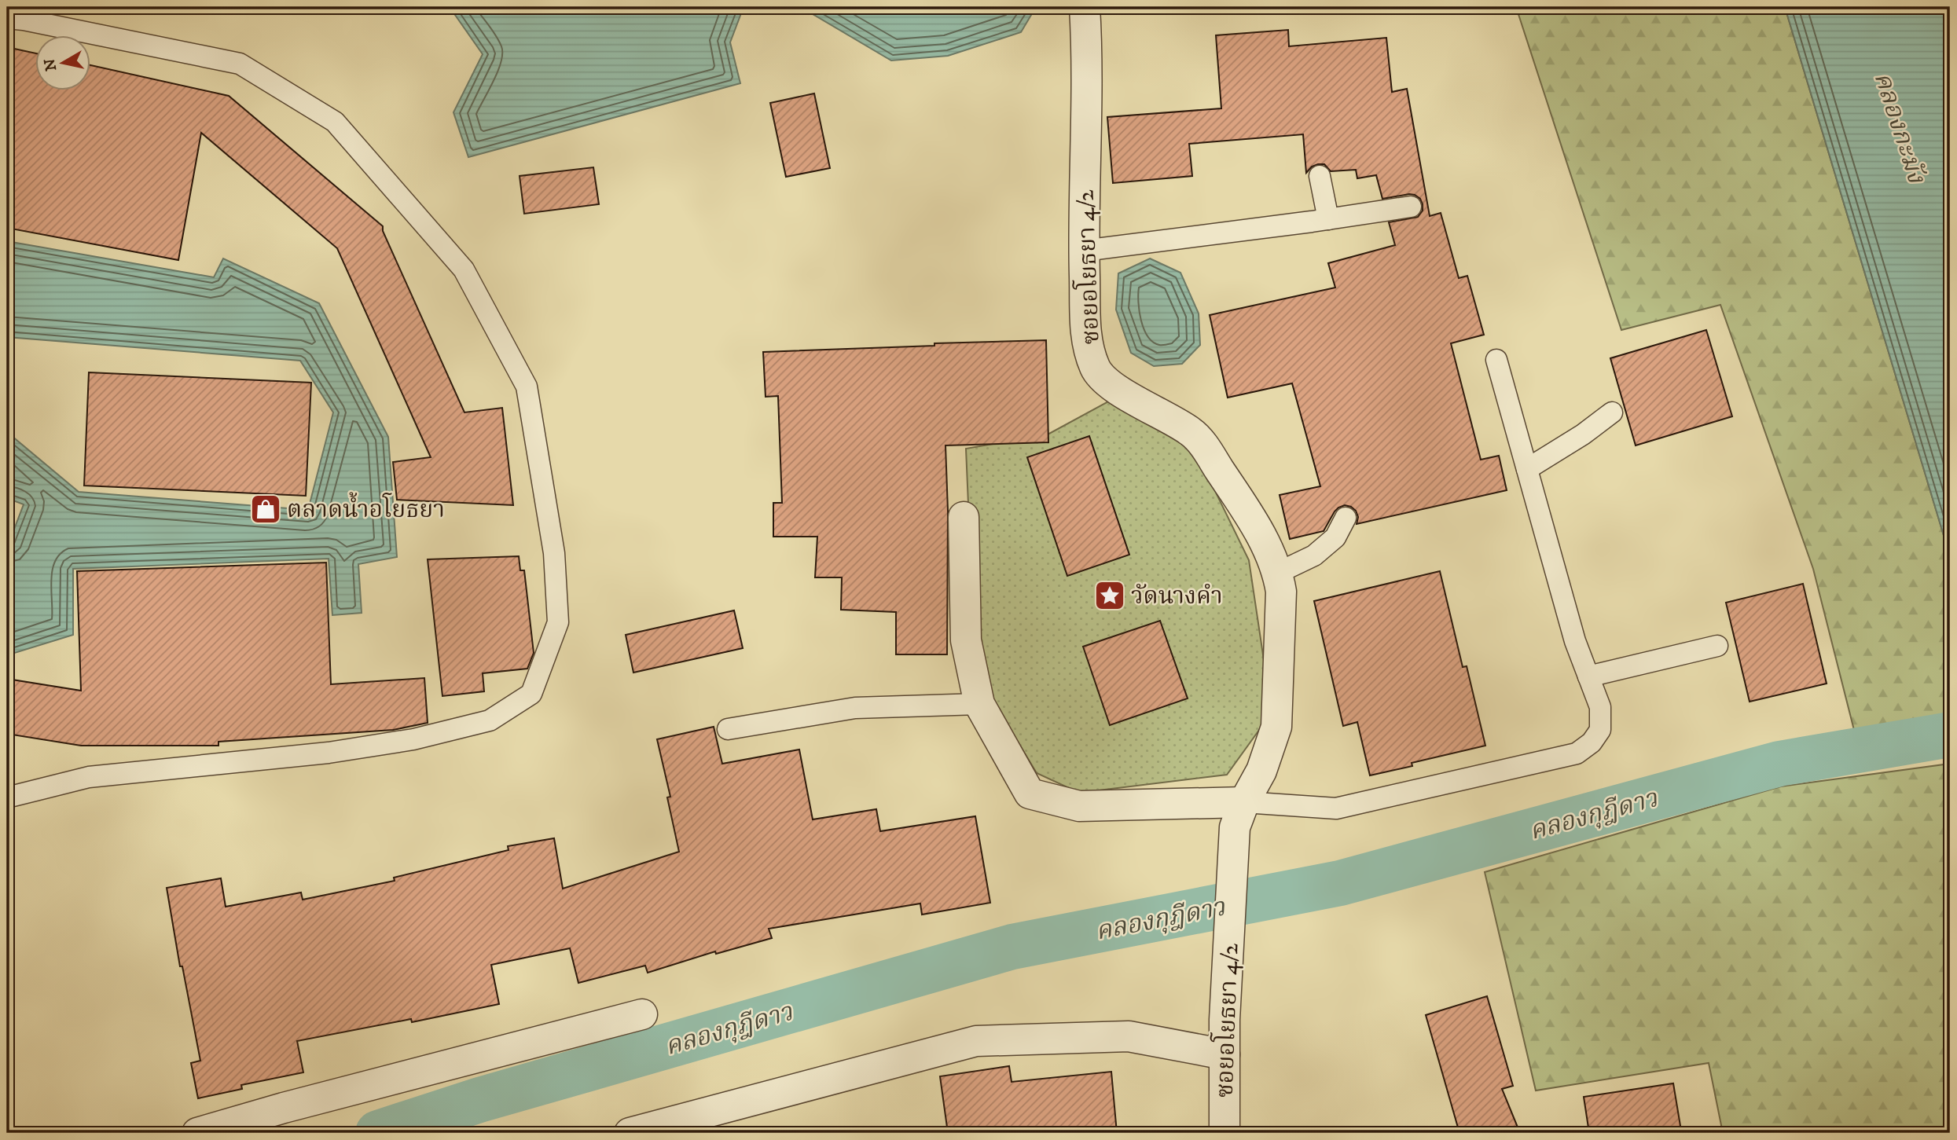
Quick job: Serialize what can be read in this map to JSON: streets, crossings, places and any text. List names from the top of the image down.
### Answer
{
  "streets": {
    "street": ["ซอยอโยธยา 4/2"]
  },
  "water": ["คลองกะมัง", "คลองกุฎีดาว"],
  "places": {
    "shop": ["ตลาดน้ำอโยธยา"],
    "place": ["วัดนางคำ"]
  },
  "north": "left"
}
